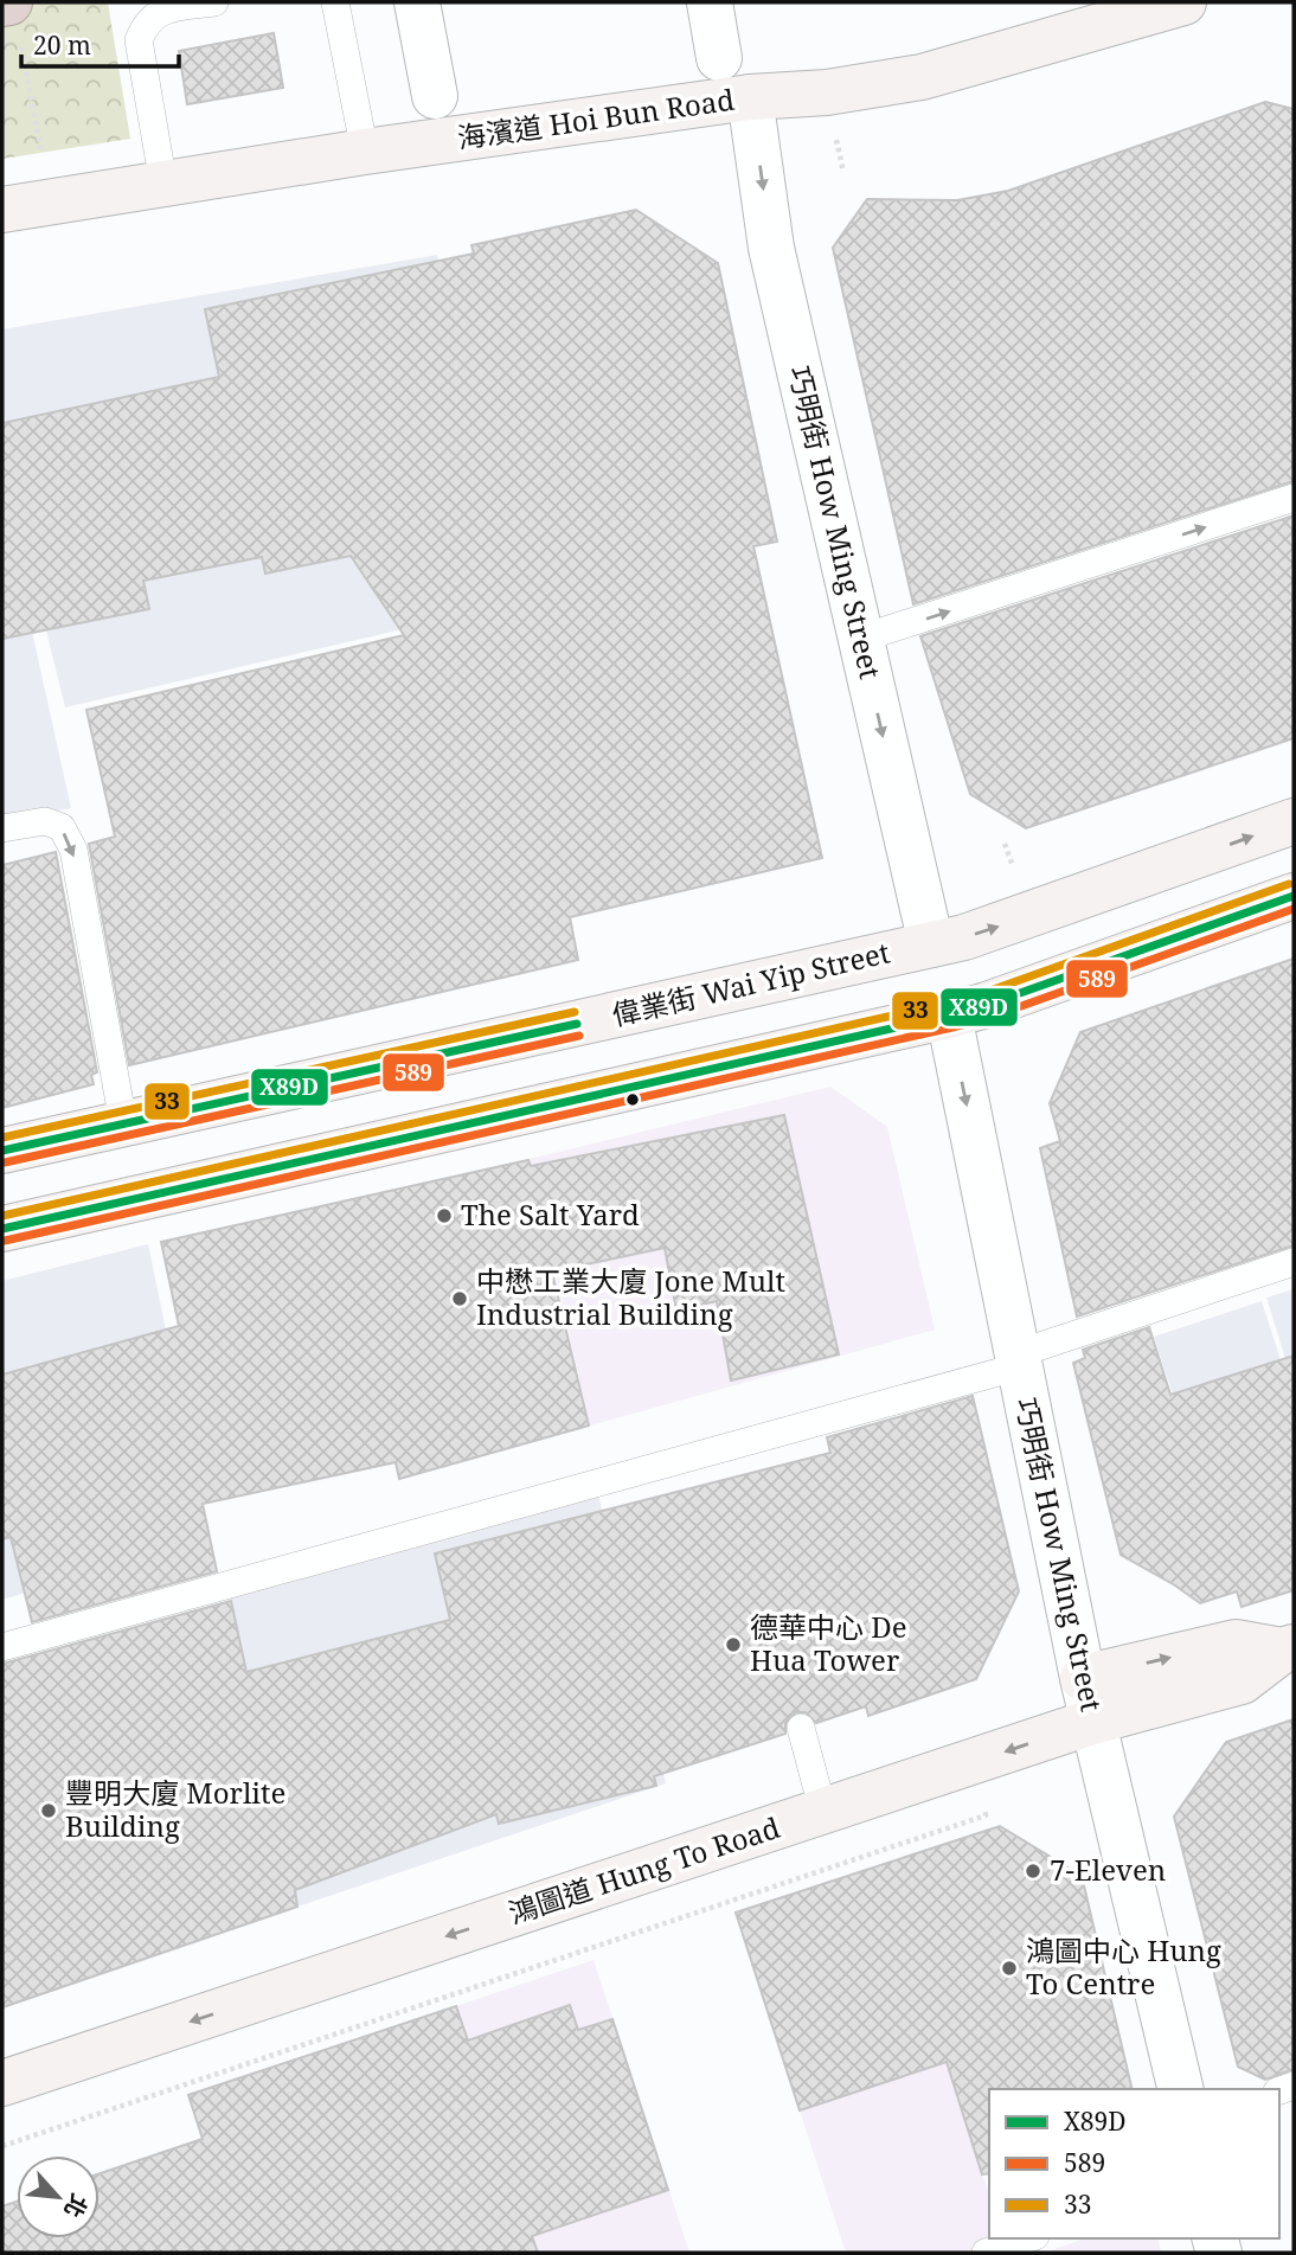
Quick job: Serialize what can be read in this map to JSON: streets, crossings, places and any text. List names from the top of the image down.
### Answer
{
  "streets": {
    "main road": ["海濱道 Hoi Bun Road", "偉業街 Wai Yip Street", "鴻圖道 Hung To Road"],
    "street": ["巧明街 How Ming Street"]
  },
  "crossings": [
    ["海濱道 Hoi Bun Road", "巧明街 How Ming Street"],
    ["巧明街 How Ming Street", "偉業街 Wai Yip Street"],
    ["巧明街 How Ming Street", "鴻圖道 Hung To Road"]
  ],
  "one_way": ["巧明街 How Ming Street", "鴻圖道 Hung To Road"],
  "places": [
    "The Salt Yard",
    "中懋工業大廈 Jone Mult Industrial Building",
    "德華中心 De Hua Tower",
    "豐明大廈 Morlite Building",
    "7-Eleven",
    "鴻圖中心 Hung To Centre"
  ],
  "lines": ["transit line 33", "transit line X89D", "transit line 589"],
  "legend": ["X89D", "589", "33"],
  "scale_bar": "20 m",
  "north": "bottom right"
}
